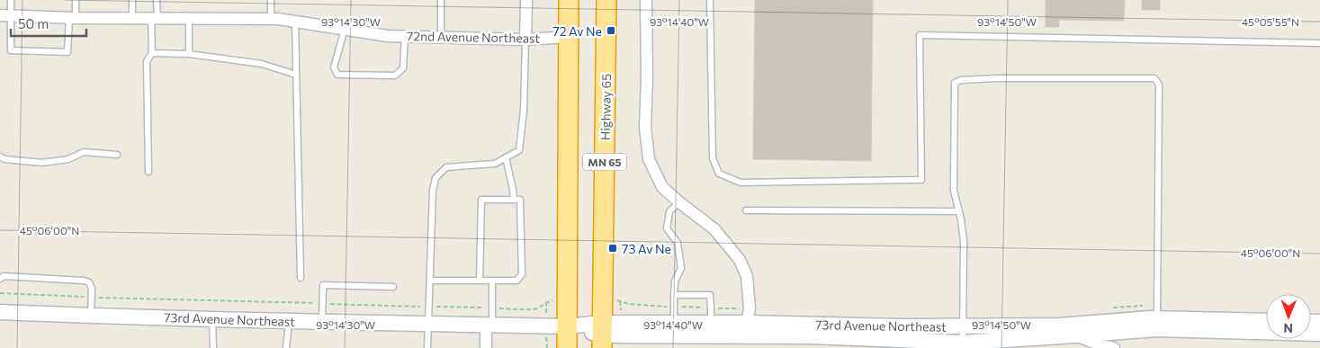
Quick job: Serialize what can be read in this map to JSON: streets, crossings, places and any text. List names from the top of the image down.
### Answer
{
  "streets": {
    "highway": ["Highway 65", "MN 65"],
    "street": ["72nd Avenue Northeast", "73rd Avenue Northeast"]
  },
  "crossings": [
    ["72nd Avenue Northeast", "MN 65"],
    ["Highway 65", "73rd Avenue Northeast"],
    ["MN 65", "73rd Avenue Northeast"]
  ],
  "places": {
    "transit": ["72 Av Ne", "73 Av Ne"]
  },
  "scale_bar": "50 m",
  "north": "bottom",
  "coordinates": [
    "45°05'55\"N",
    "93°14'30\"W",
    "93°14'40\"W",
    "93°14'50\"W",
    "45°06'00\"N"
  ]
}
